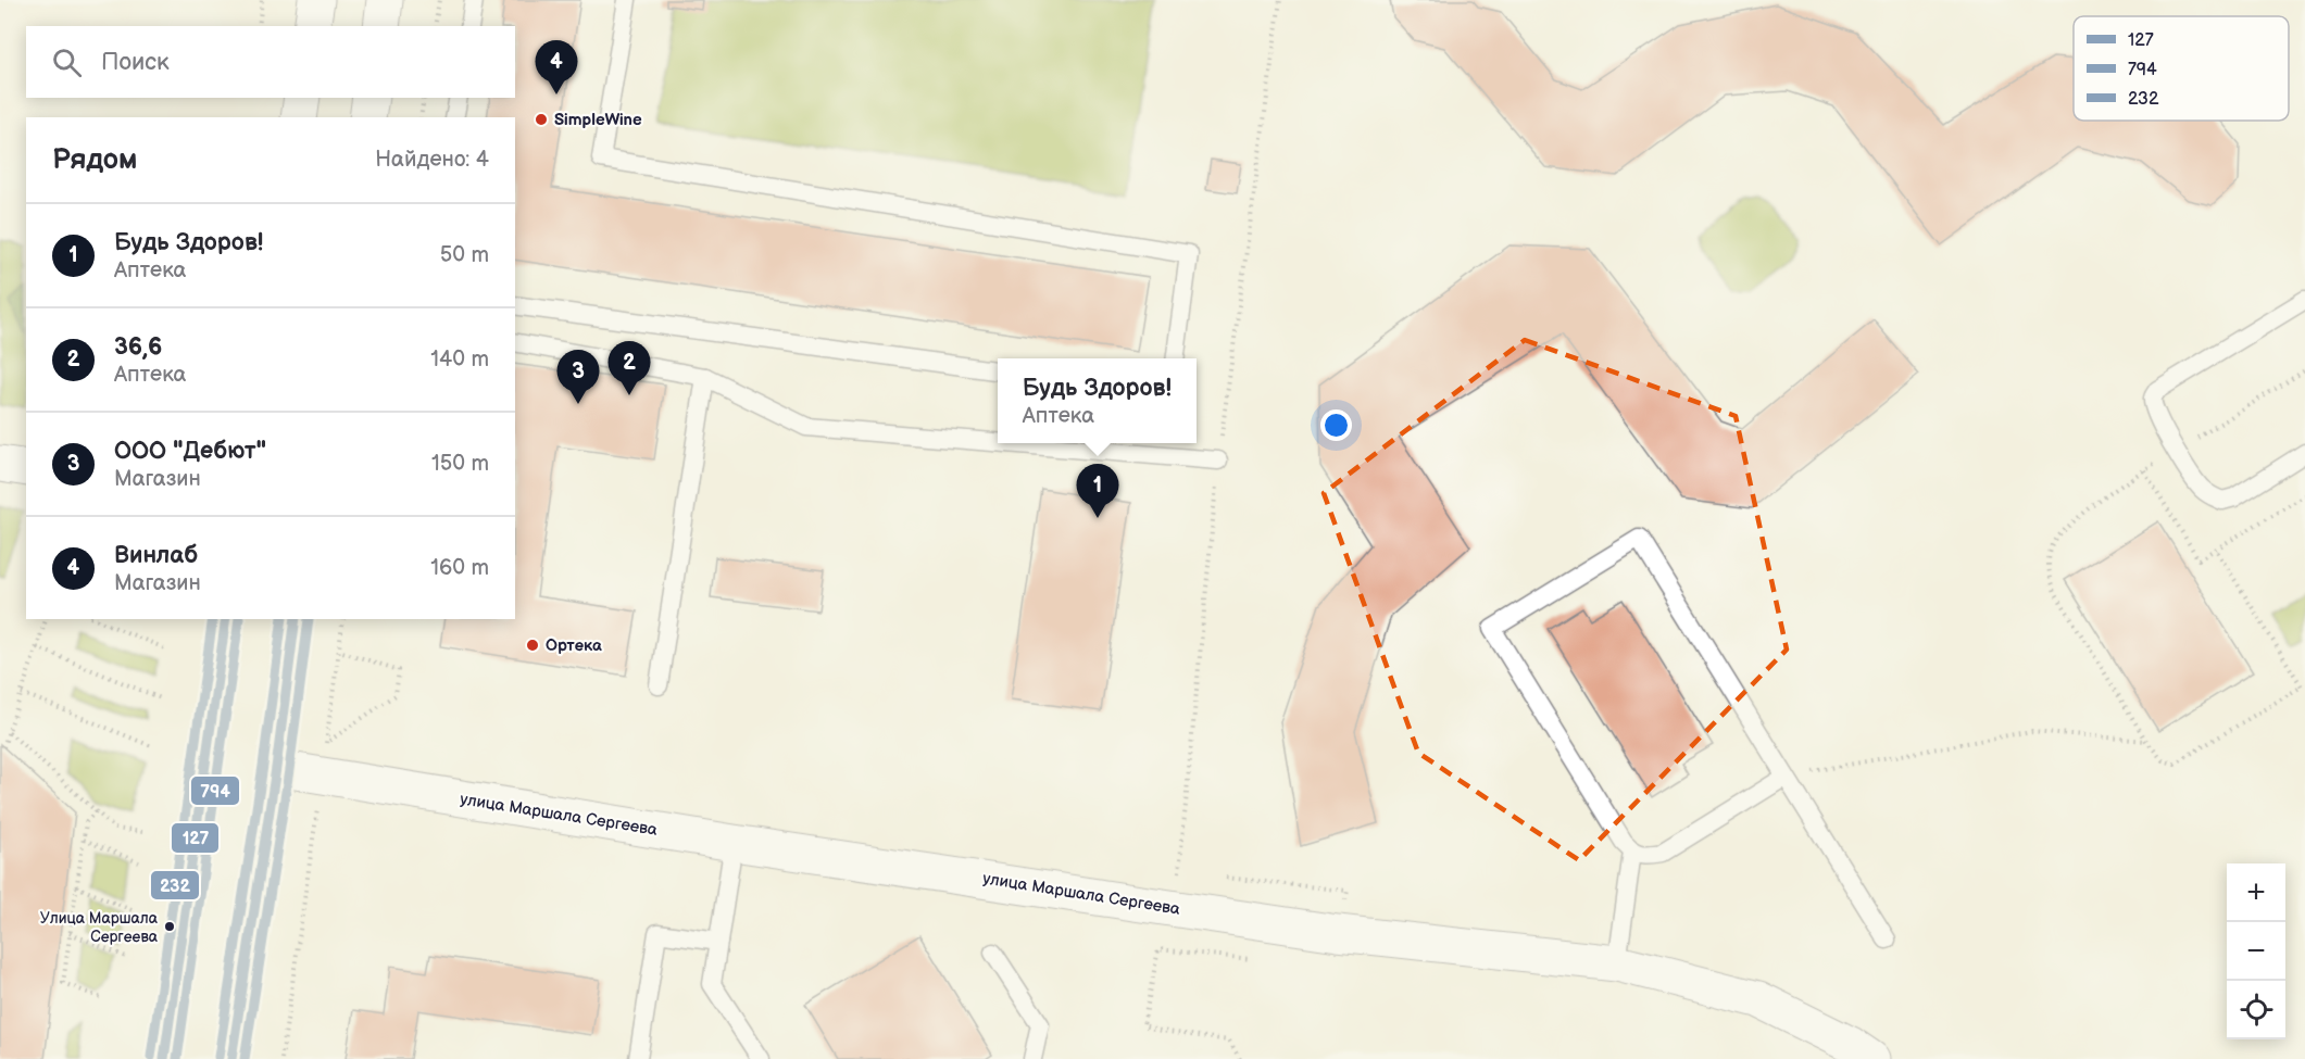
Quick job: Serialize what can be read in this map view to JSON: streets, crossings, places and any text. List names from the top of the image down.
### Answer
{
  "streets": {
    "street": ["улица Маршала Сергеева"]
  },
  "places": ["SimpleWine", "Ортека", "Улица Маршала Сергеева"],
  "lines": ["transit line 127", "transit line 794", "transit line 232"],
  "legend": ["127", "794", "232"],
  "page": {
    "search": "Поиск",
    "pins": [
      "4",
      "2",
      "3",
      "1"
    ],
    "heading": ["Рядом", "Найдено: 4"],
    "list": [
      {
        "mark": "1",
        "name": "Будь Здоров!",
        "note": "Аптека",
        "value": "50 m"
      },
      {
        "mark": "2",
        "name": "36,6",
        "note": "Аптека",
        "value": "140 m"
      },
      {
        "mark": "3",
        "name": "ООО \"Дебют\"",
        "note": "Магазин",
        "value": "150 m"
      },
      {
        "mark": "4",
        "name": "Винлаб",
        "note": "Магазин",
        "value": "160 m"
      }
    ],
    "popup": ["Будь Здоров!", "Аптека"],
    "map_buttons": ["+", "−"]
  }
}
